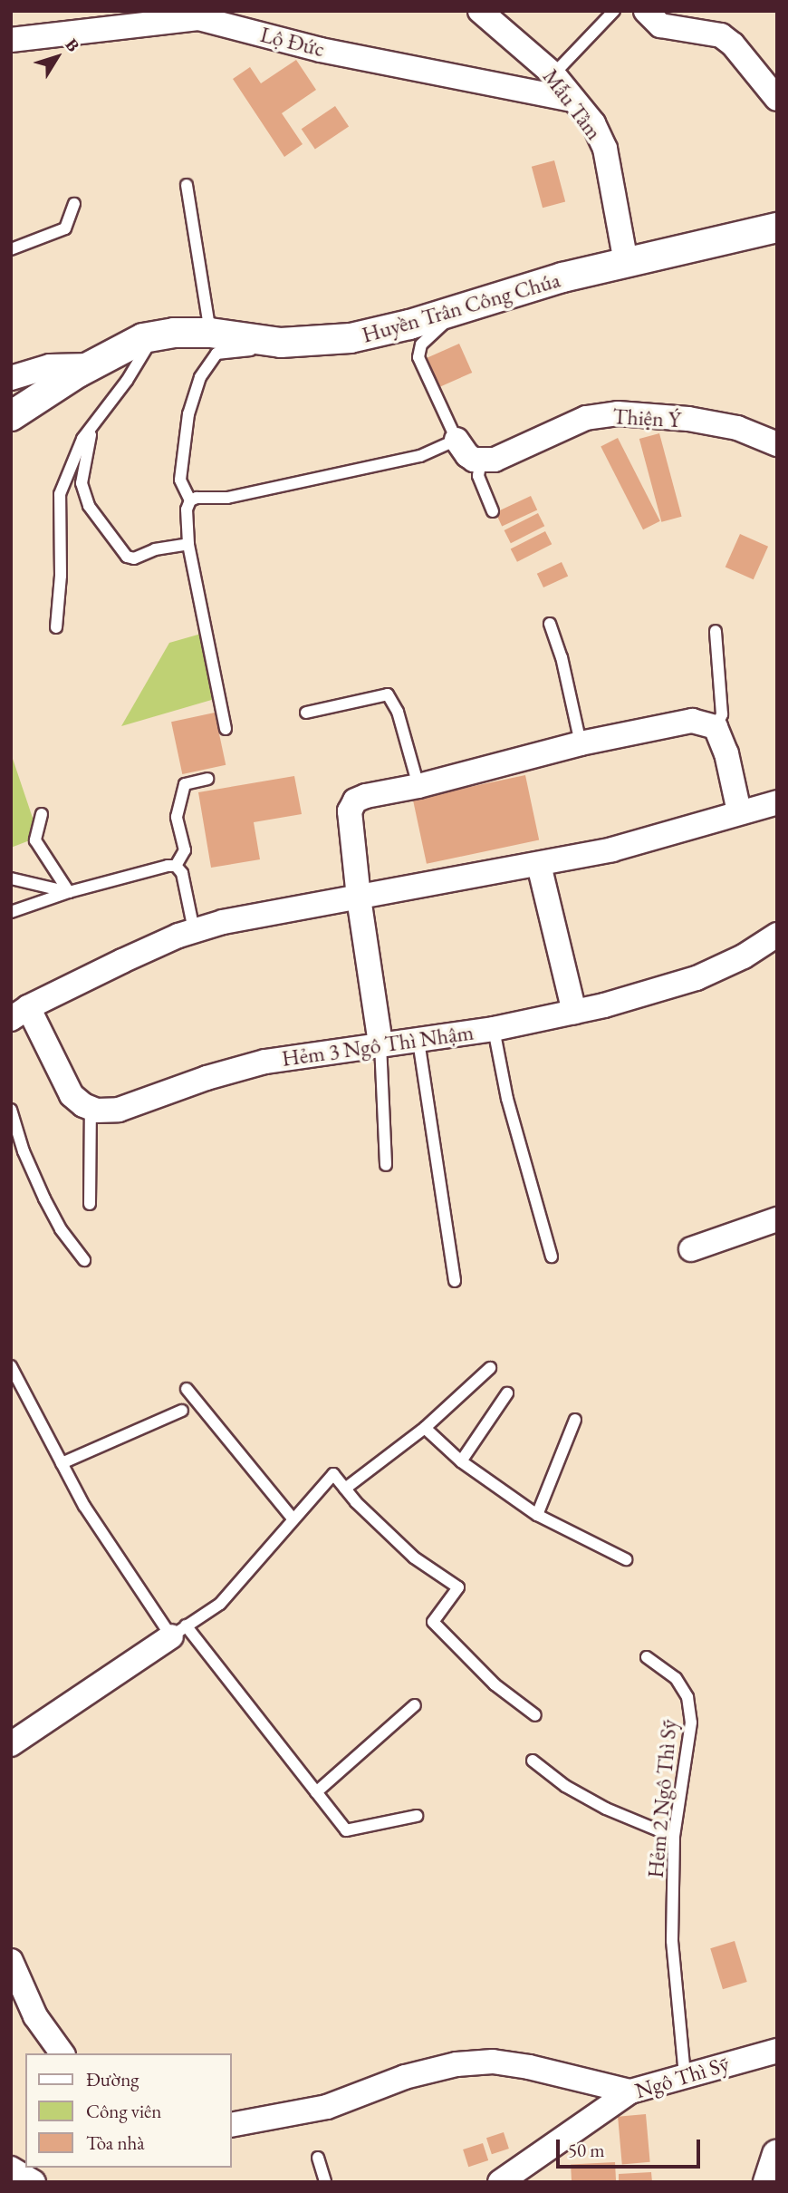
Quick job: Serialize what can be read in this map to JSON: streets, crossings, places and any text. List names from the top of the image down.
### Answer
{
  "streets": {
    "street": [
      "Lộ Đức",
      "Mẫu Tâm",
      "Huyền Trân Công Chúa",
      "Thiện Ý",
      "Hẻm 3 Ngô Thì Nhậm",
      "Ngô Thì Sỹ"
    ],
    "lane": ["Hẻm 2 Ngô Thì Sỹ"]
  },
  "crossings": [
    ["Lộ Đức", "Mẫu Tâm"],
    ["Mẫu Tâm", "Huyền Trân Công Chúa"],
    ["Hẻm 2 Ngô Thì Sỹ", "Ngô Thì Sỹ"]
  ],
  "legend": ["Đường", "Công viên", "Tòa nhà"],
  "scale_bar": "50 m",
  "north": "top right"
}
